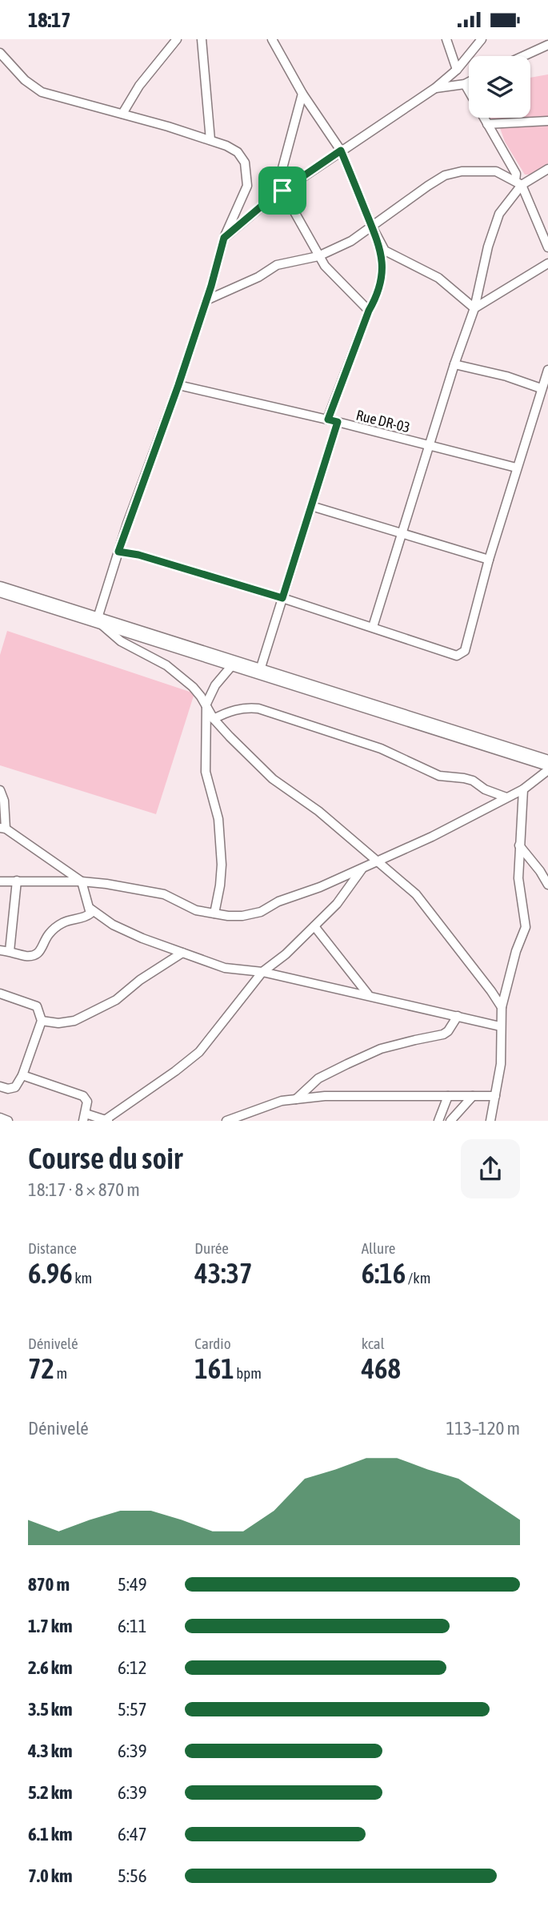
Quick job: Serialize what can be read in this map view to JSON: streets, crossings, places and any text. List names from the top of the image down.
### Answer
{
  "streets": {
    "street": ["Rue DR-03"]
  },
  "page": {
    "status": "18:17",
    "heading": ["Course du soir", "18:17 · 8 × 870 m"],
    "stats": [
      ["Distance", "6.96 km"],
      ["Durée", "43:37"],
      ["Allure", "6:16 /km"],
      ["Dénivelé", "72 m"],
      ["Cardio", "161 bpm"],
      ["kcal", "468"]
    ],
    "chart": ["Dénivelé", "113–120 m"],
    "list": [
      {
        "name": "870 m",
        "note": "5:49"
      },
      {
        "name": "1.7 km",
        "note": "6:11"
      },
      {
        "name": "2.6 km",
        "note": "6:12"
      },
      {
        "name": "3.5 km",
        "note": "5:57"
      },
      {
        "name": "4.3 km",
        "note": "6:39"
      },
      {
        "name": "5.2 km",
        "note": "6:39"
      },
      {
        "name": "6.1 km",
        "note": "6:47"
      },
      {
        "name": "7.0 km",
        "note": "5:56"
      }
    ]
  }
}
